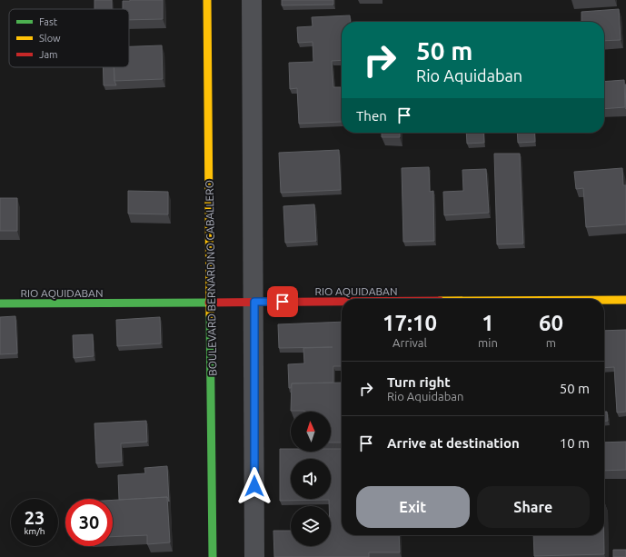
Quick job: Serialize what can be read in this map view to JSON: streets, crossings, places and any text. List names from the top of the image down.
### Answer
{
  "streets": {
    "street": ["BOULEVARD BERNARDINO CABALLERO", "RIO AQUIDABAN"]
  },
  "crossings": [
    ["BOULEVARD BERNARDINO CABALLERO", "RIO AQUIDABAN"]
  ],
  "legend": ["Fast", "Slow", "Jam"],
  "north": "top",
  "page": {
    "turn": ["50 m", "Rio Aquidaban"],
    "then": "Then",
    "eta": [
      "17:10",
      "Arrival",
      "1",
      "min",
      "60",
      "m"
    ],
    "list": [
      {
        "name": "Turn right",
        "note": "Rio Aquidaban",
        "value": "50 m"
      },
      {
        "name": "Arrive at destination",
        "value": "10 m"
      }
    ],
    "buttons": ["Exit", "Share"],
    "speed": "23 km/h",
    "limit": "30"
  }
}
